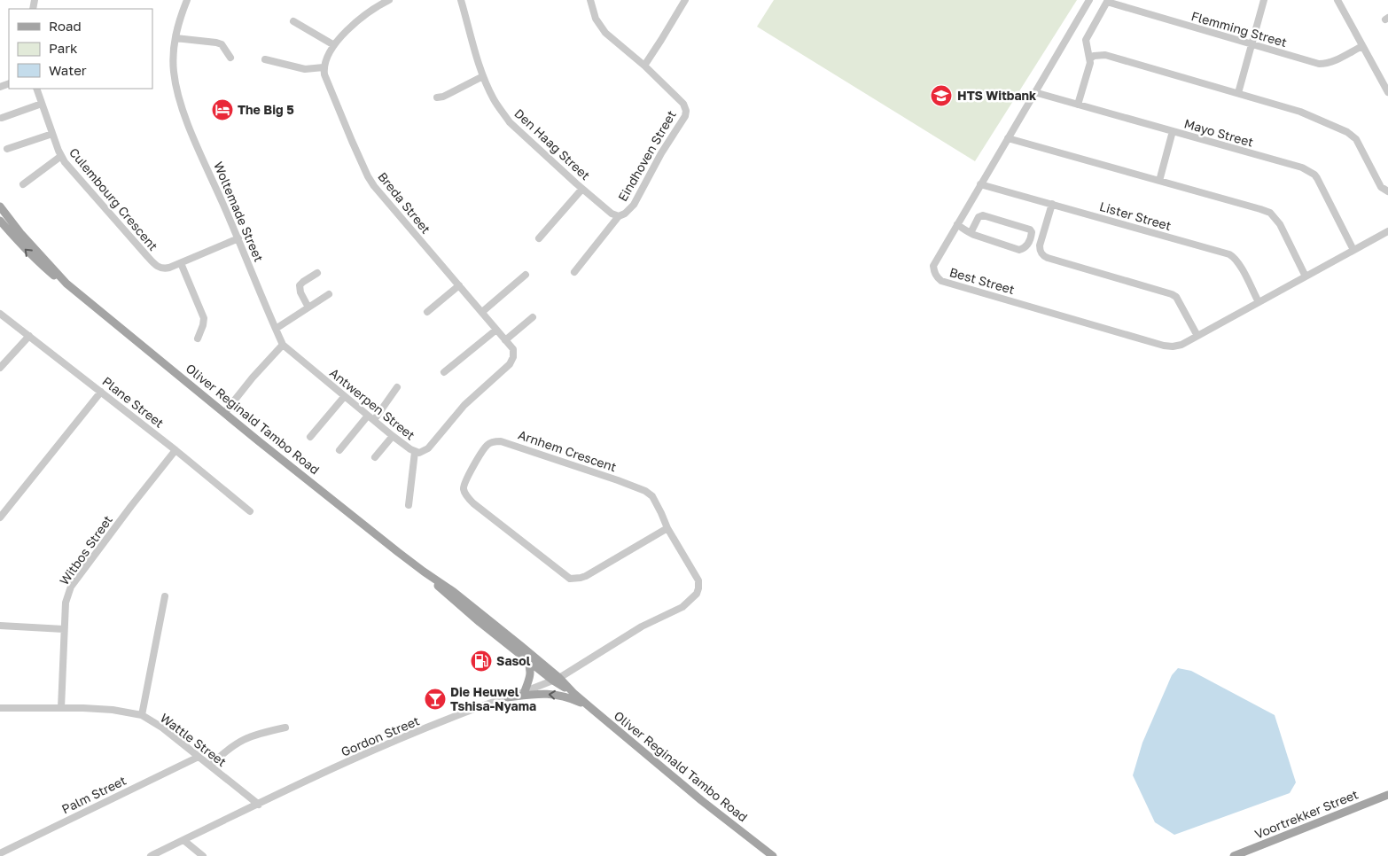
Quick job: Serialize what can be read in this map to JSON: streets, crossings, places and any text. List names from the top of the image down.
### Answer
{
  "streets": {
    "main road": ["Oliver Reginald Tambo Road", "Voortrekker Street"],
    "street": [
      "Flemming Street",
      "Mayo Street",
      "Den Haag Street",
      "Eindhoven Street",
      "Culembourg Crescent",
      "Breda Street",
      "Woltemade Street",
      "Lister Street",
      "Best Street",
      "Plane Street",
      "Antwerpen Street",
      "Arnhem Crescent",
      "Witbos Street",
      "Gordon Street",
      "Wattle Street",
      "Palm Street"
    ]
  },
  "crossings": [
    ["Mayo Street", "Best Street"],
    ["Den Haag Street", "Eindhoven Street"],
    ["Culembourg Crescent", "Woltemade Street"],
    ["Breda Street", "Antwerpen Street"],
    ["Woltemade Street", "Antwerpen Street"],
    ["Lister Street", "Best Street"],
    ["Plane Street", "Witbos Street"],
    ["Oliver Reginald Tambo Road", "Gordon Street"],
    ["Arnhem Crescent", "Gordon Street"],
    ["Witbos Street", "Wattle Street"],
    ["Gordon Street", "Wattle Street"],
    ["Wattle Street", "Palm Street"]
  ],
  "places": {
    "school or university": ["HTS Witbank"],
    "hotel": ["The Big 5"],
    "fuel station": ["Sasol"],
    "bar": ["Die Heuwel Tshisa-Nyama"]
  },
  "legend": ["Road", "Park", "Water"]
}
